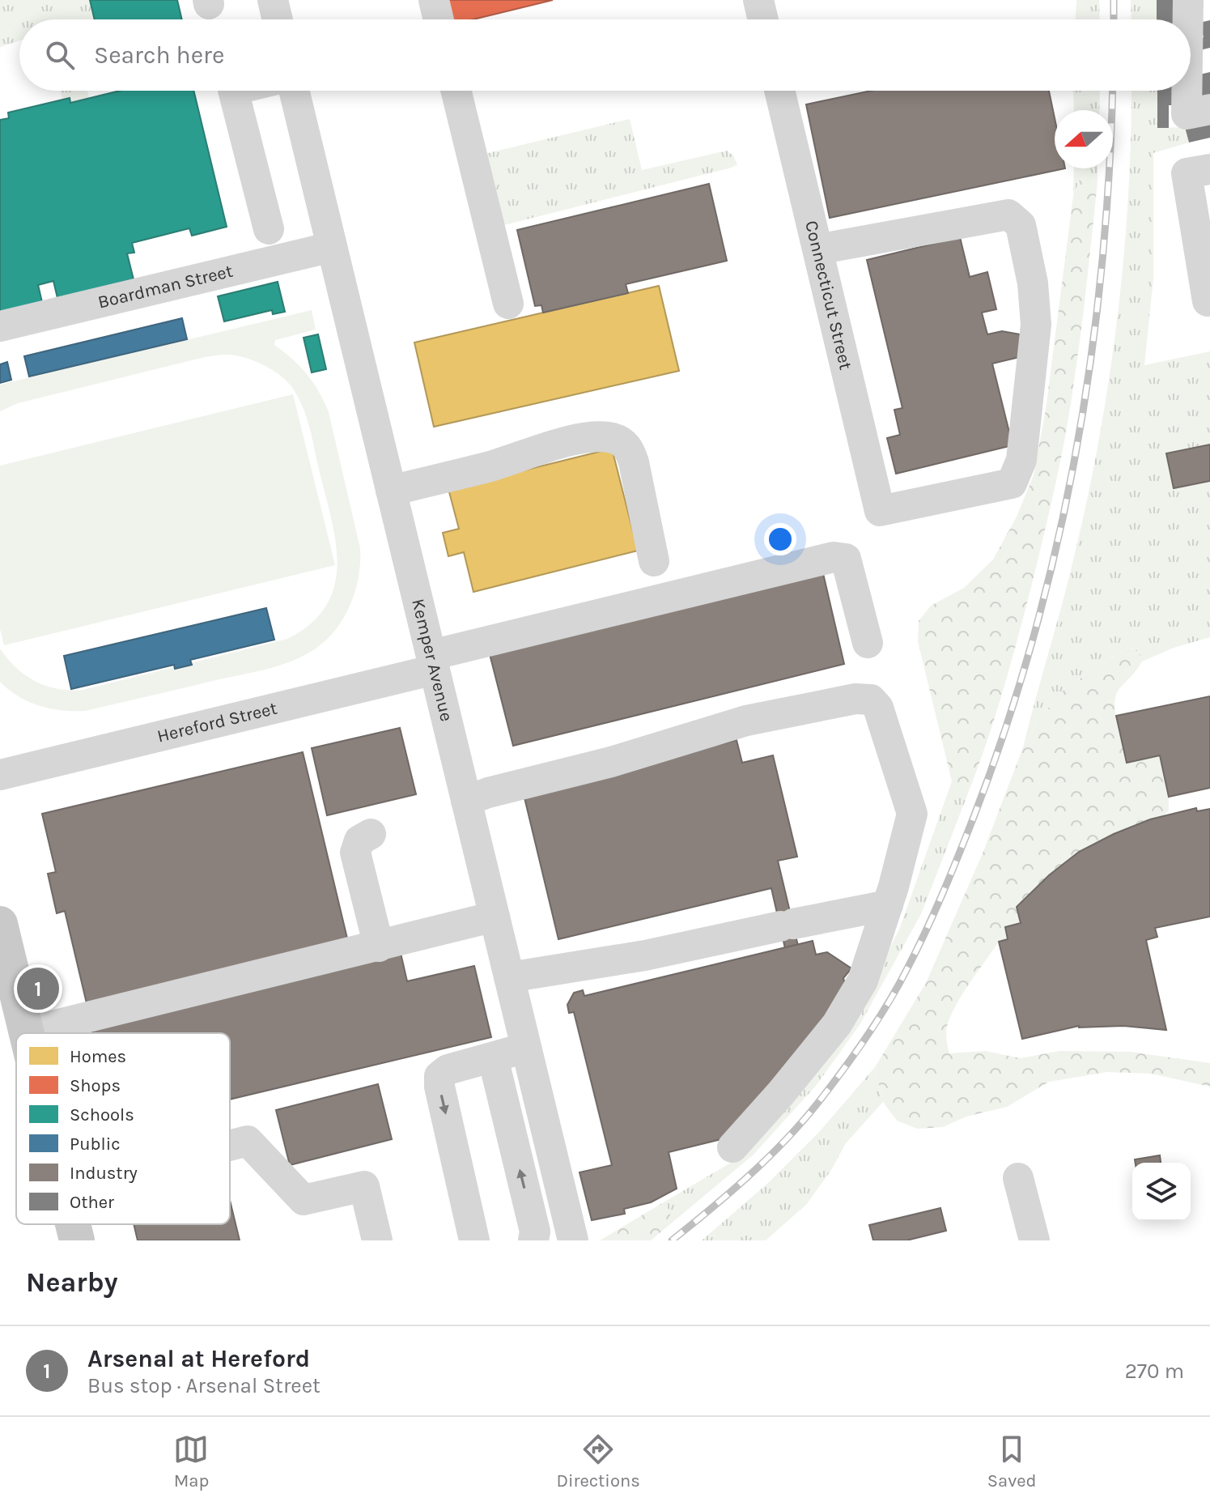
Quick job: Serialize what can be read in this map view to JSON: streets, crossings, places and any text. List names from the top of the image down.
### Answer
{
  "streets": {
    "street": [
      "Boardman Street",
      "Connecticut Street",
      "Kemper Avenue",
      "Hereford Street"
    ]
  },
  "crossings": [
    ["Boardman Street", "Kemper Avenue"],
    ["Kemper Avenue", "Hereford Street"]
  ],
  "legend": [
    "Homes",
    "Shops",
    "Schools",
    "Public",
    "Industry",
    "Other"
  ],
  "north": "left",
  "page": {
    "search": "Search here",
    "pins": "1",
    "heading": "Nearby",
    "list": [
      {
        "mark": "1",
        "name": "Arsenal at Hereford",
        "note": "Bus stop · Arsenal Street",
        "value": "270 m"
      }
    ],
    "nav": ["Map", "Directions", "Saved"]
  }
}
